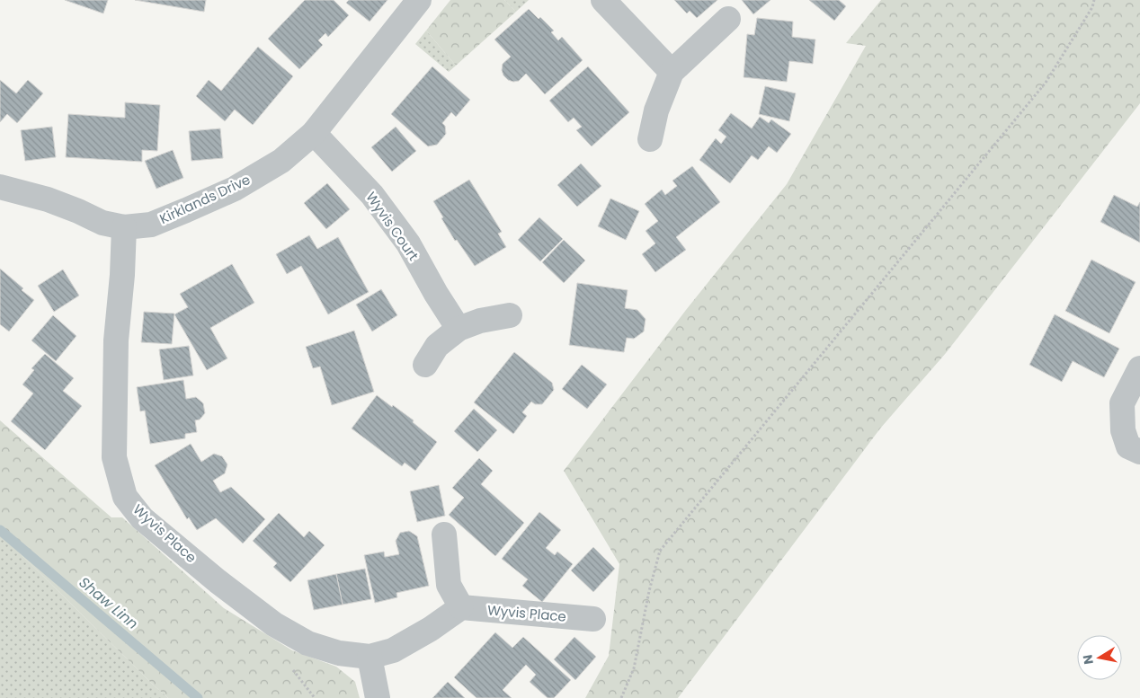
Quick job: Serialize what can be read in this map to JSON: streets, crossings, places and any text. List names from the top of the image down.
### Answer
{
  "streets": {
    "street": ["Kirklands Drive", "Wyvis Court", "Wyvis Place"]
  },
  "crossings": [
    ["Kirklands Drive", "Wyvis Court"],
    ["Kirklands Drive", "Wyvis Place"]
  ],
  "water": ["Shaw Linn"],
  "north": "left"
}
